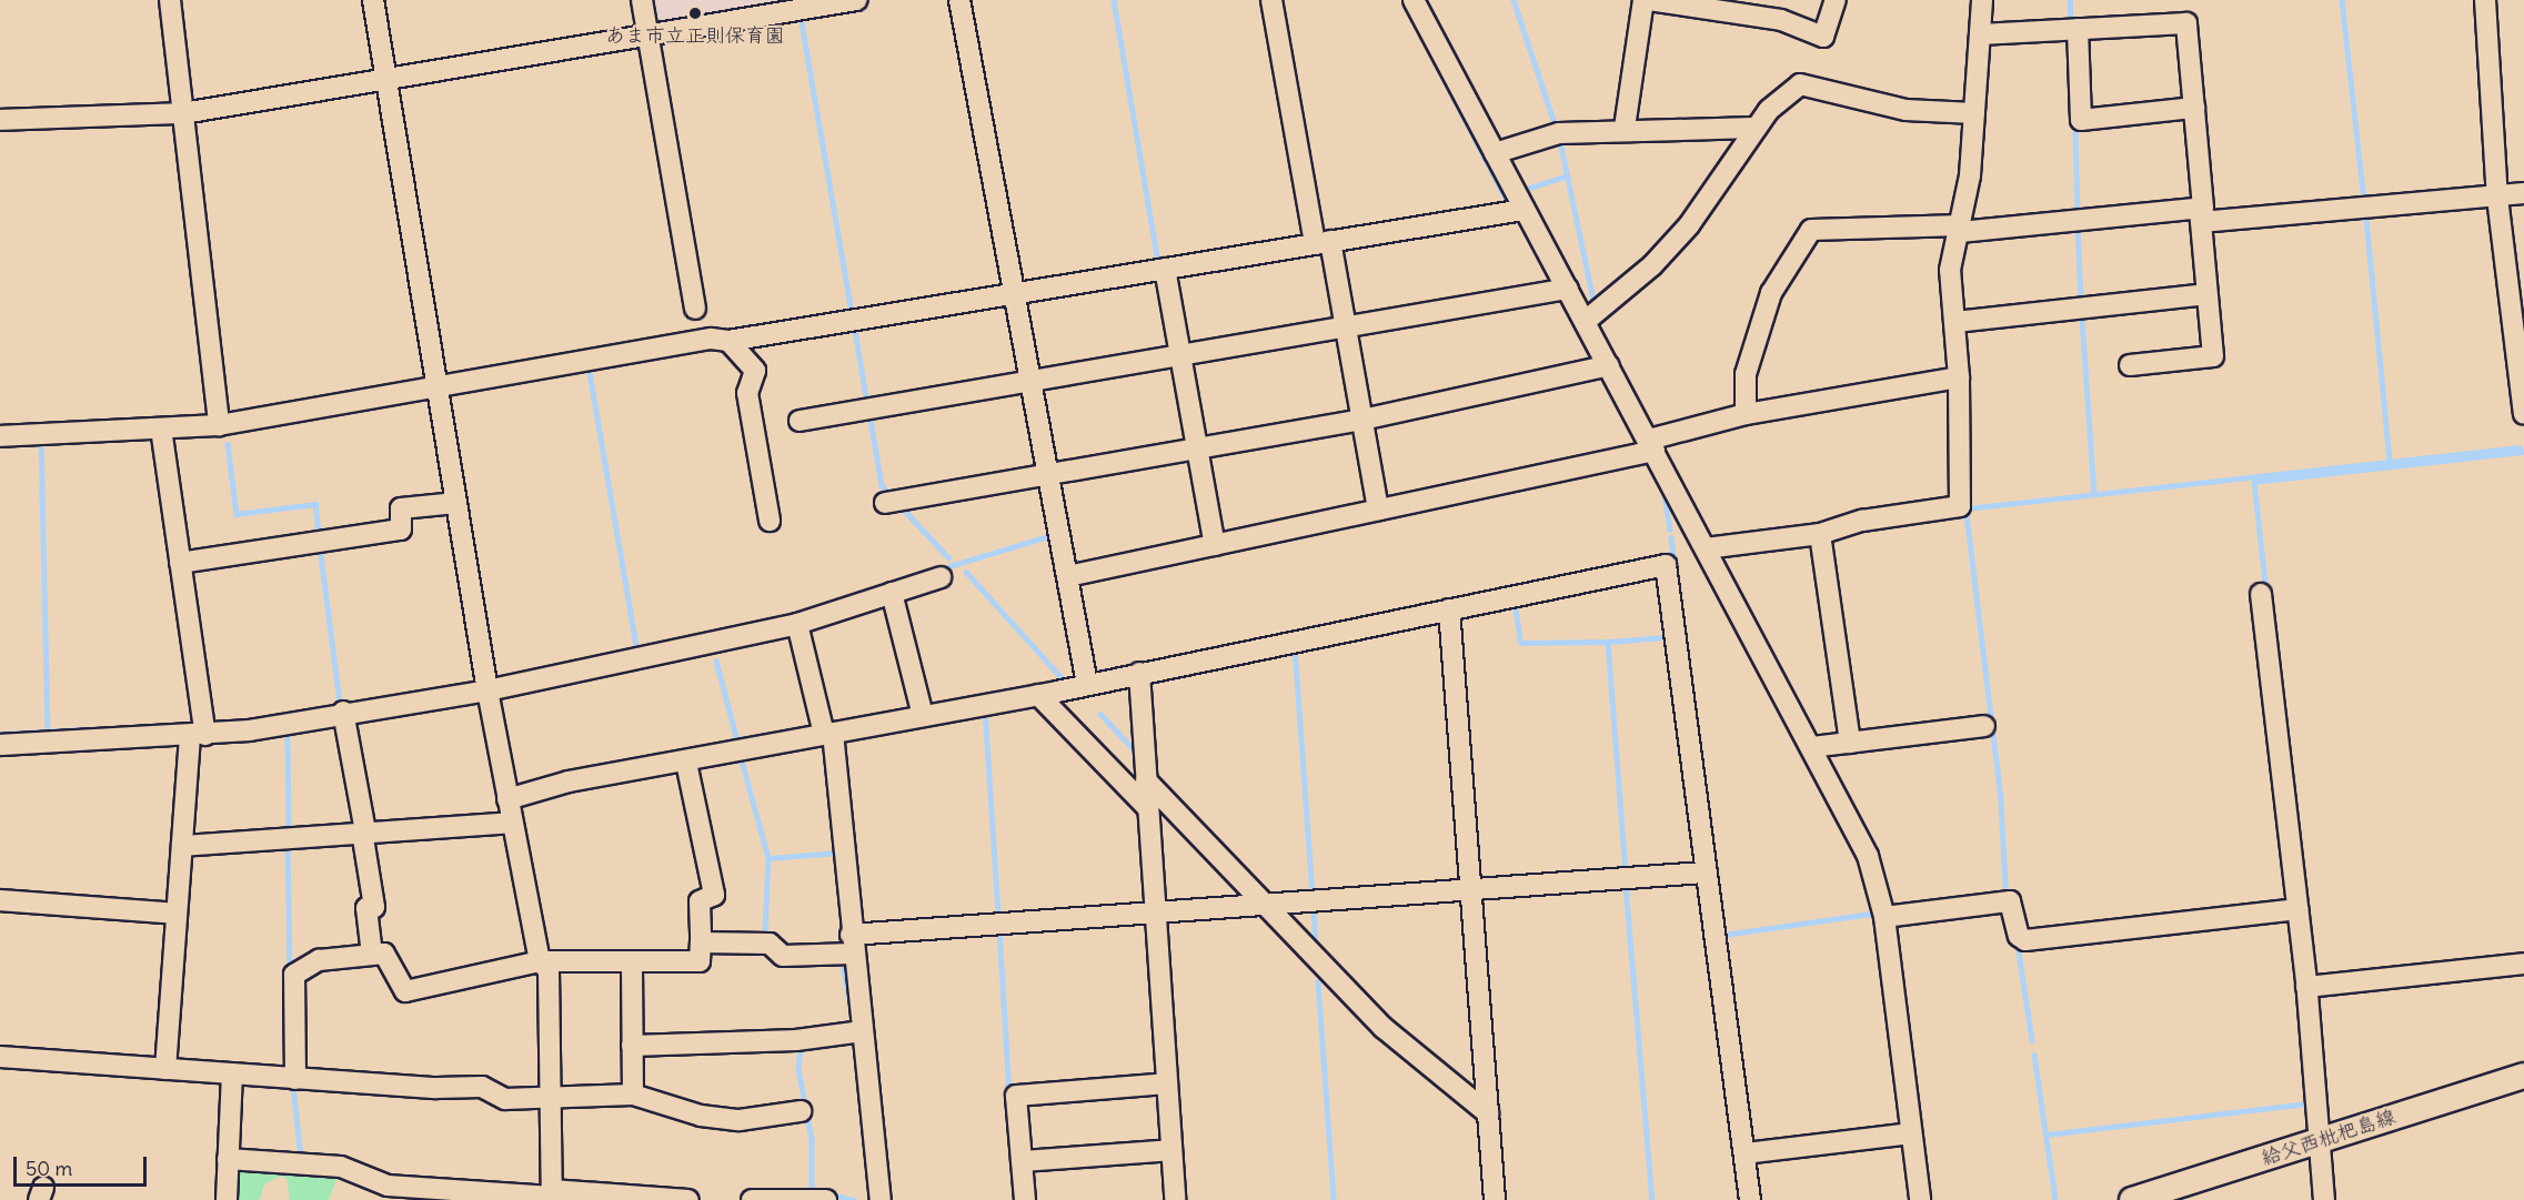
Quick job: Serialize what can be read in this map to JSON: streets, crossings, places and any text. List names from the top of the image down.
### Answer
{
  "streets": {
    "main road": ["給父西枇杷島線"]
  },
  "places": ["あま市立正則保育園"],
  "scale_bar": "50 m"
}
